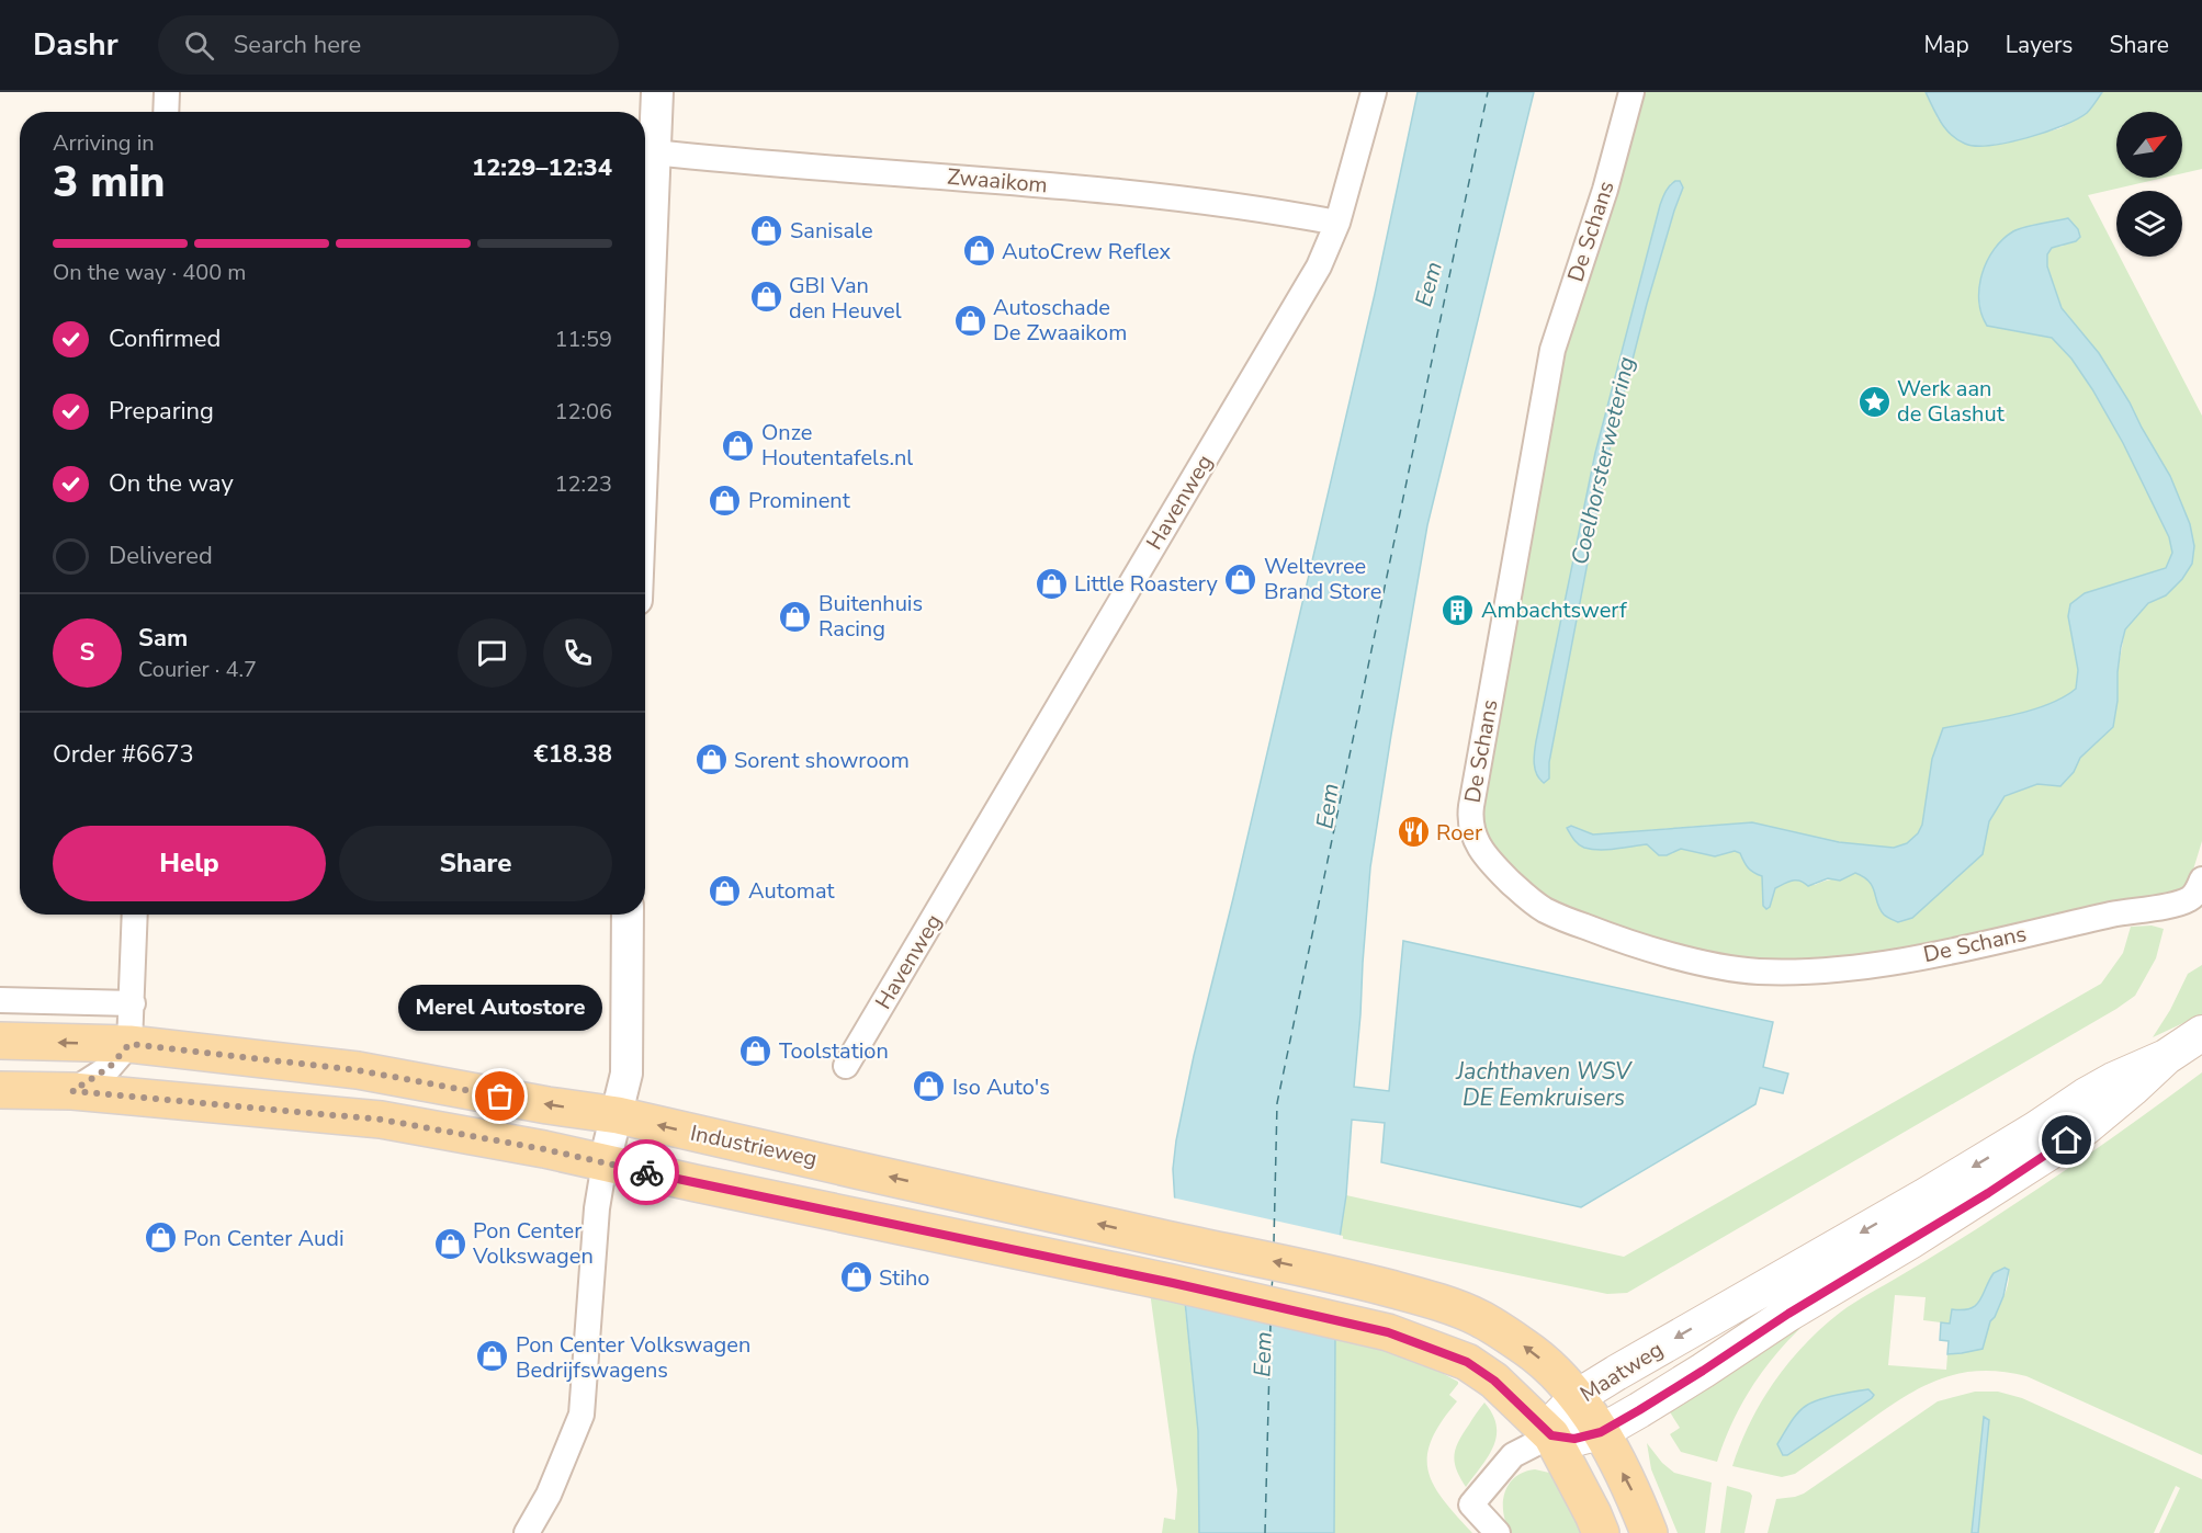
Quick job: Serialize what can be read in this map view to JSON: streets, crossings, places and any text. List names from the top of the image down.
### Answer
{
  "streets": {
    "main road": ["Industrieweg", "Maatweg"],
    "street": ["Zwaaikom", "De Schans", "Havenweg"]
  },
  "crossings": [
    ["Zwaaikom", "Havenweg"],
    ["Industrieweg", "Maatweg"]
  ],
  "water": ["Eem", "Coelhorsterwetering", "Jachthaven WSV DE Eemkruisers"],
  "places": {
    "shop": [
      "Sanisale",
      "AutoCrew Reflex",
      "GBI Van den Heuvel",
      "Autoschade De Zwaaikom",
      "Onze Houtentafels.nl",
      "Prominent",
      "Weltevree Brand Store",
      "Little Roastery",
      "Buitenhuis Racing",
      "Sorent showroom",
      "Automat",
      "Toolstation",
      "Iso Auto's",
      "Pon Center Audi",
      "Pon Center Volkswagen",
      "Stiho",
      "Pon Center Volkswagen Bedrijfswagens"
    ],
    "place": ["Werk aan de Glashut"],
    "building": ["Ambachtswerf"],
    "restaurant": ["Roer"],
    "other": ["Merel Autostore"]
  },
  "north": "top right",
  "page": {
    "header": "Dashr",
    "search": "Search here",
    "nav": ["Map", "Layers", "Share"],
    "heading": ["3 min", "Arriving in", "12:29–12:34"],
    "panel": [
      "Sam",
      "Courier · 4.7",
      "Order #6673",
      "€18.38"
    ],
    "bar": "On the way · 400 m",
    "list": [
      ["Confirmed", "11:59"],
      ["Preparing", "12:06"],
      ["On the way", "12:23"],
      "Delivered"
    ],
    "round": "S",
    "buttons": ["Help", "Share"],
    "bubble": "Merel Autostore"
  }
}
